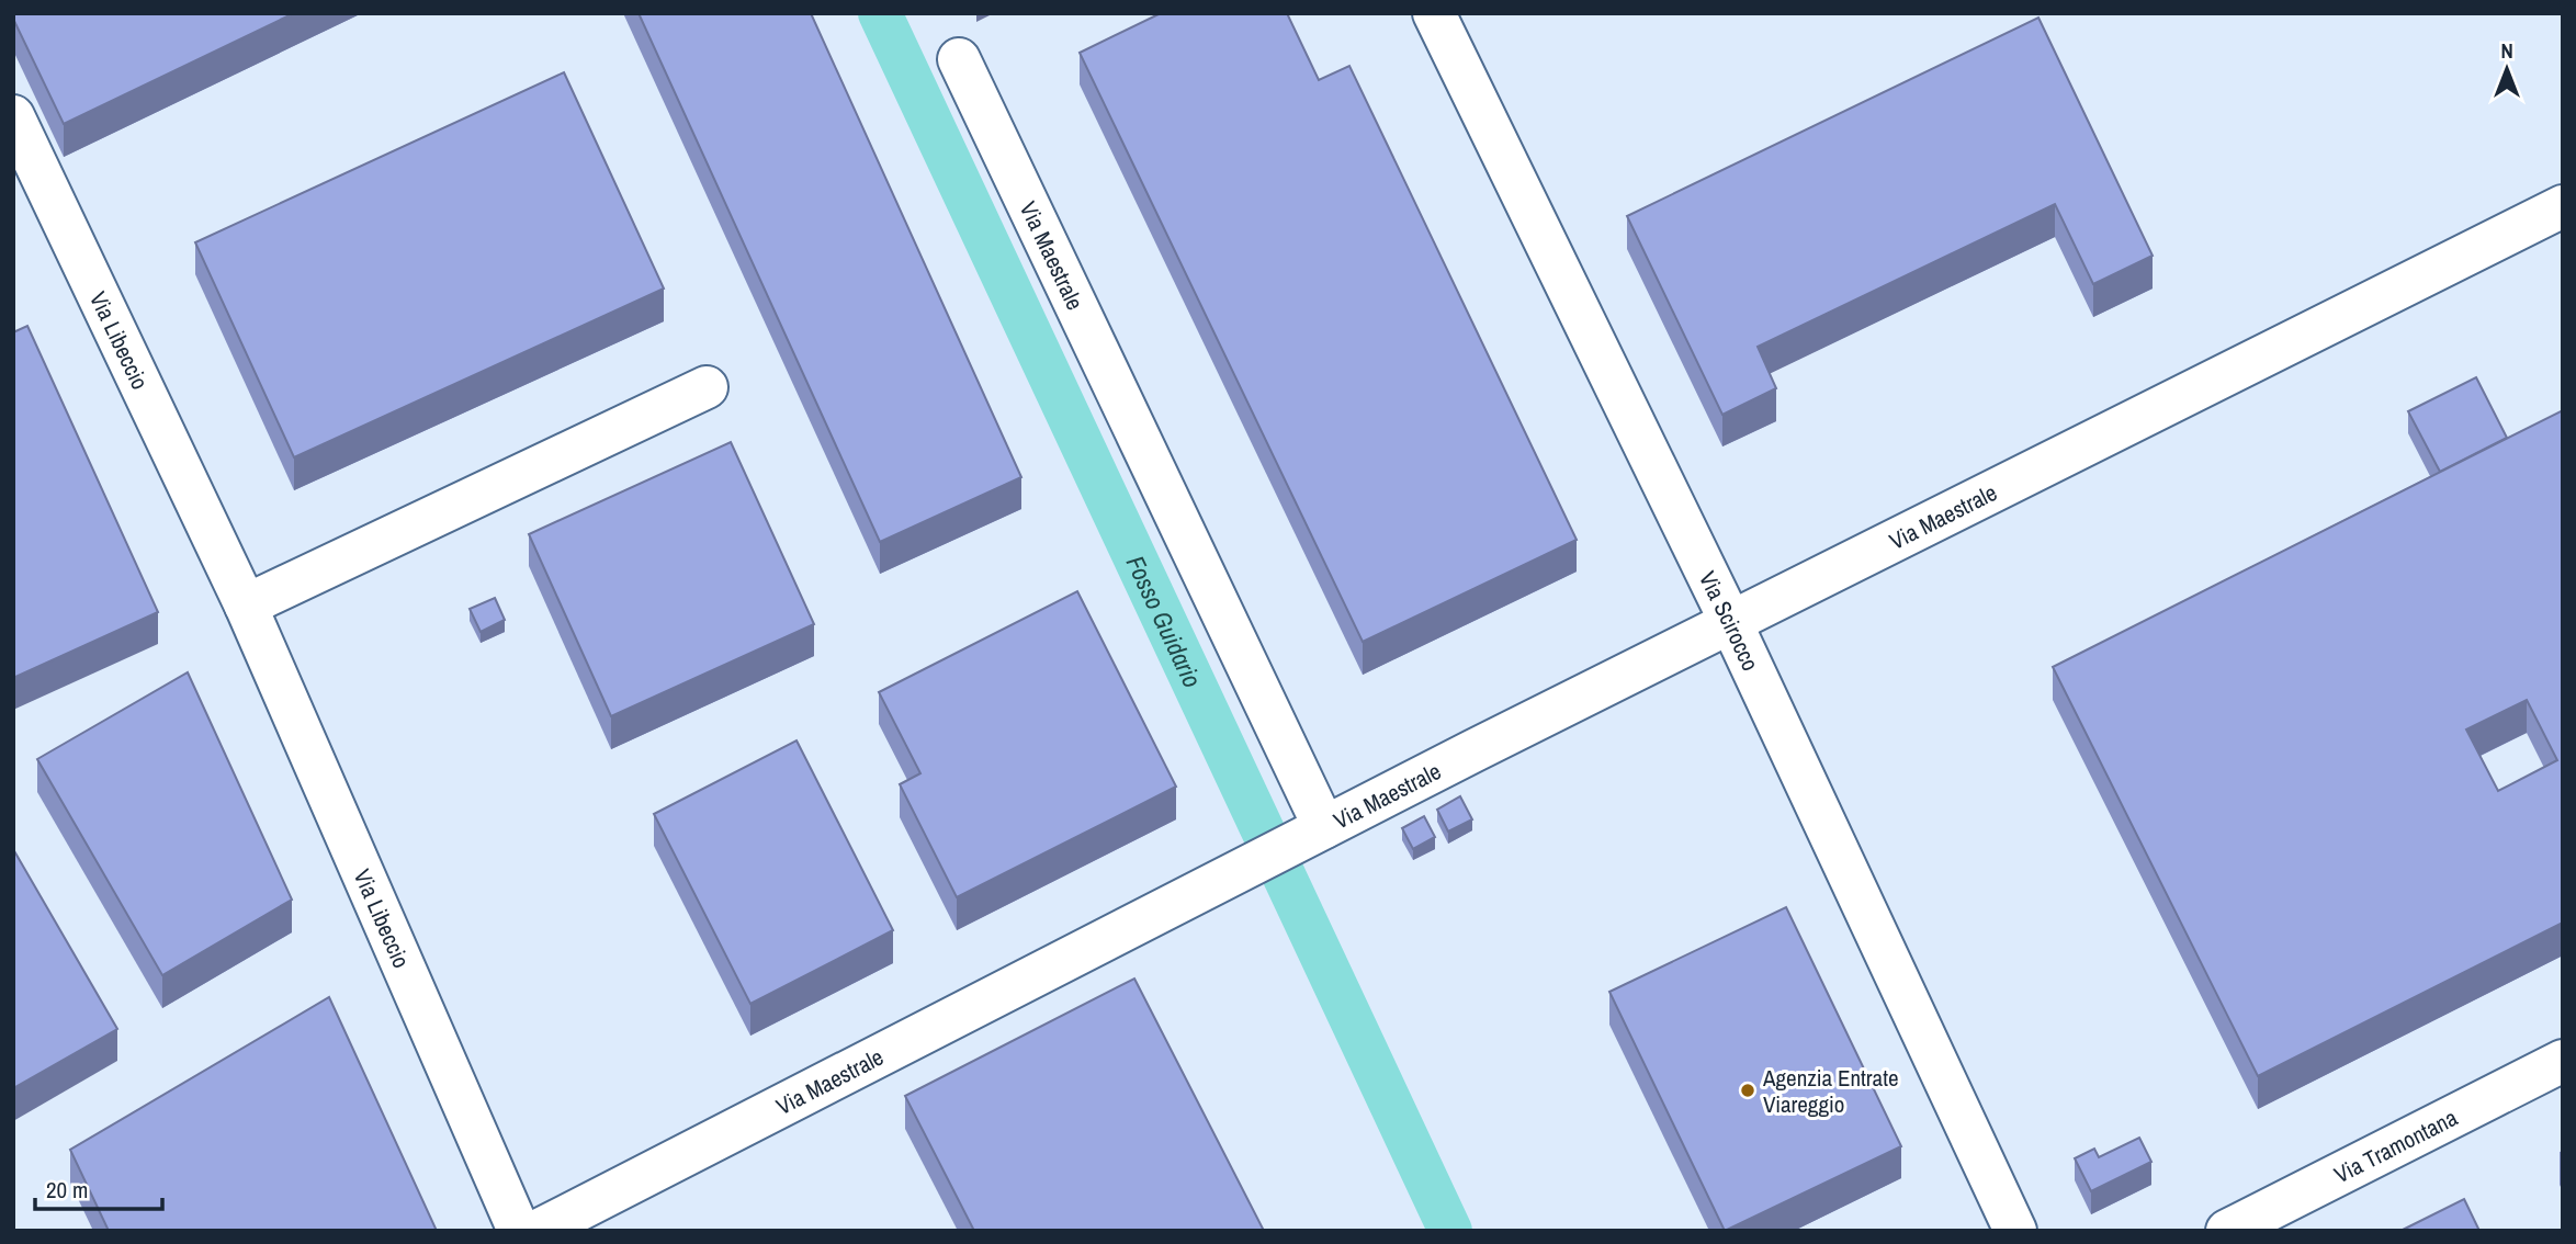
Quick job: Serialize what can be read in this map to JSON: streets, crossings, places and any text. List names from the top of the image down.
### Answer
{
  "streets": {
    "street": [
      "Via Maestrale",
      "Via Libeccio",
      "Via Scirocco",
      "Via Tramontana"
    ]
  },
  "crossings": [
    ["Via Maestrale", "Via Scirocco"]
  ],
  "water": ["Fosso Guidario"],
  "places": ["Agenzia Entrate Viareggio"],
  "scale_bar": "20 m",
  "north": "top"
}
